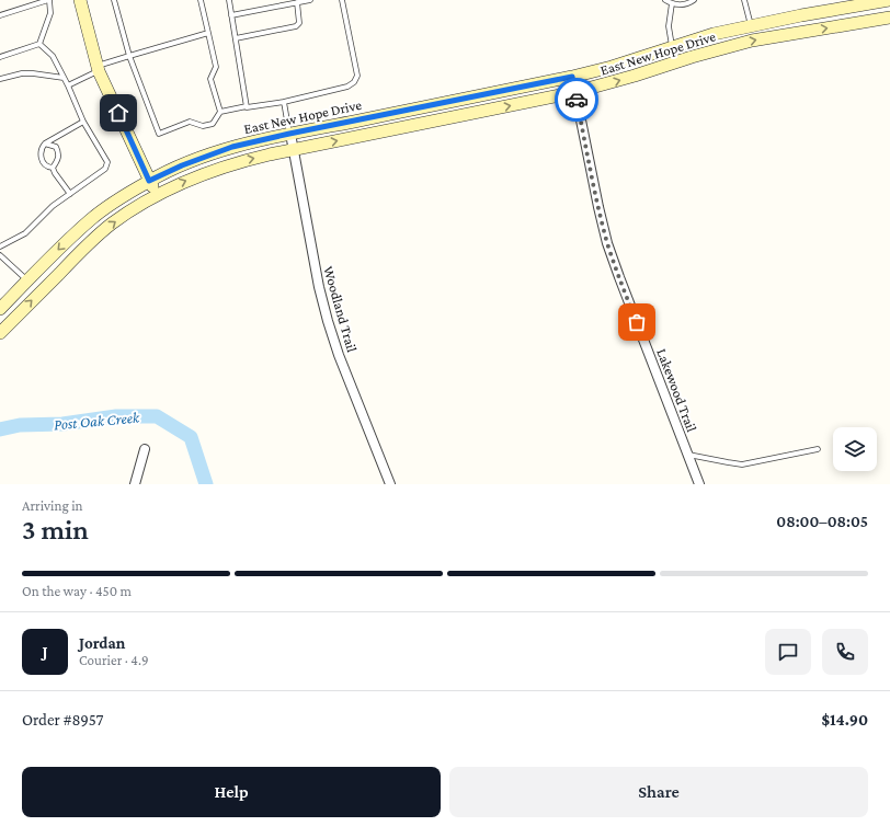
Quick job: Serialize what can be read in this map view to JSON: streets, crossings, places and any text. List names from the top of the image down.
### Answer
{
  "streets": {
    "street": ["East New Hope Drive", "Woodland Trail", "Lakewood Trail"]
  },
  "crossings": [
    ["East New Hope Drive", "Woodland Trail"],
    ["East New Hope Drive", "Lakewood Trail"]
  ],
  "water": ["Post Oak Creek"],
  "page": {
    "heading": ["3 min", "Arriving in", "08:00–08:05"],
    "panel": [
      "Jordan",
      "Courier · 4.9",
      "Order #8957",
      "$14.90"
    ],
    "bar": "On the way · 450 m",
    "round": "J",
    "buttons": ["Help", "Share"]
  }
}
